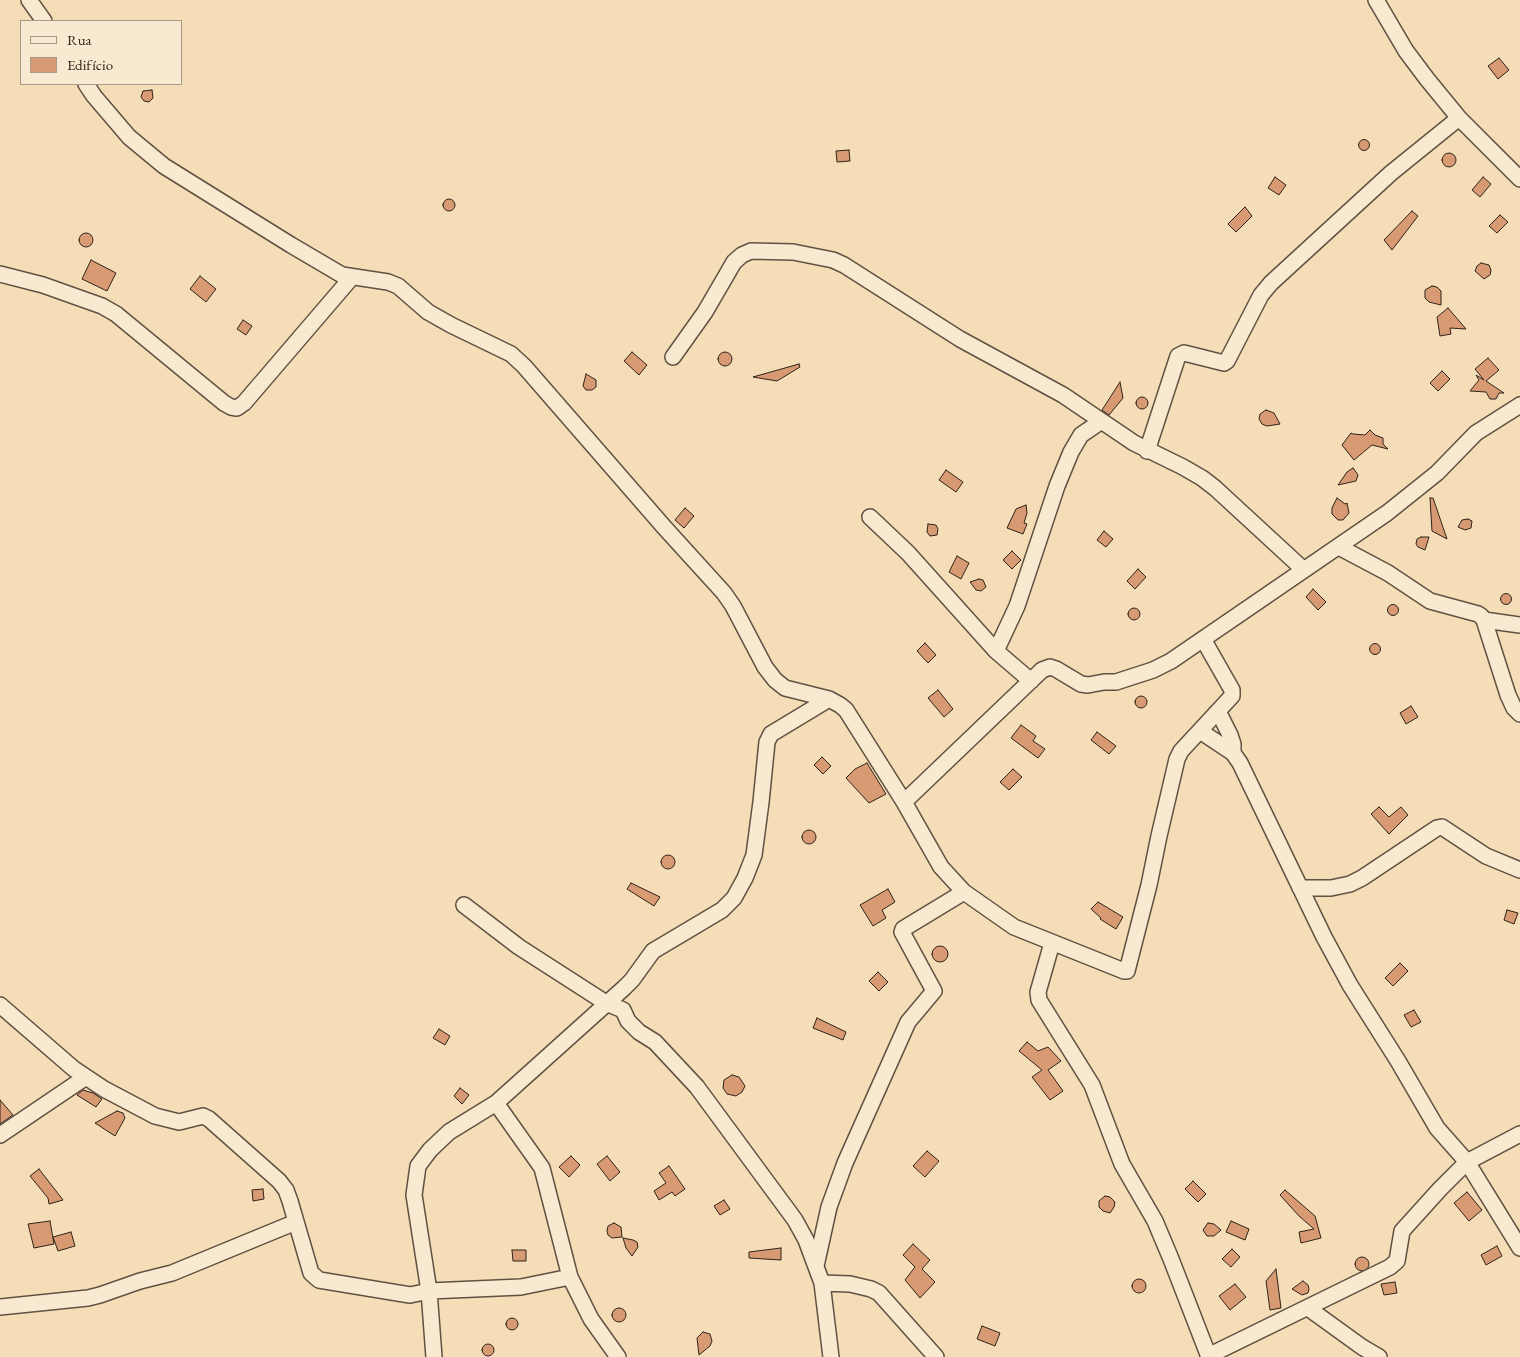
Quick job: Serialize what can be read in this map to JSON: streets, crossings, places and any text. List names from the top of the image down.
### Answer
{
  "legend": ["Rua", "Edifício"]
}
